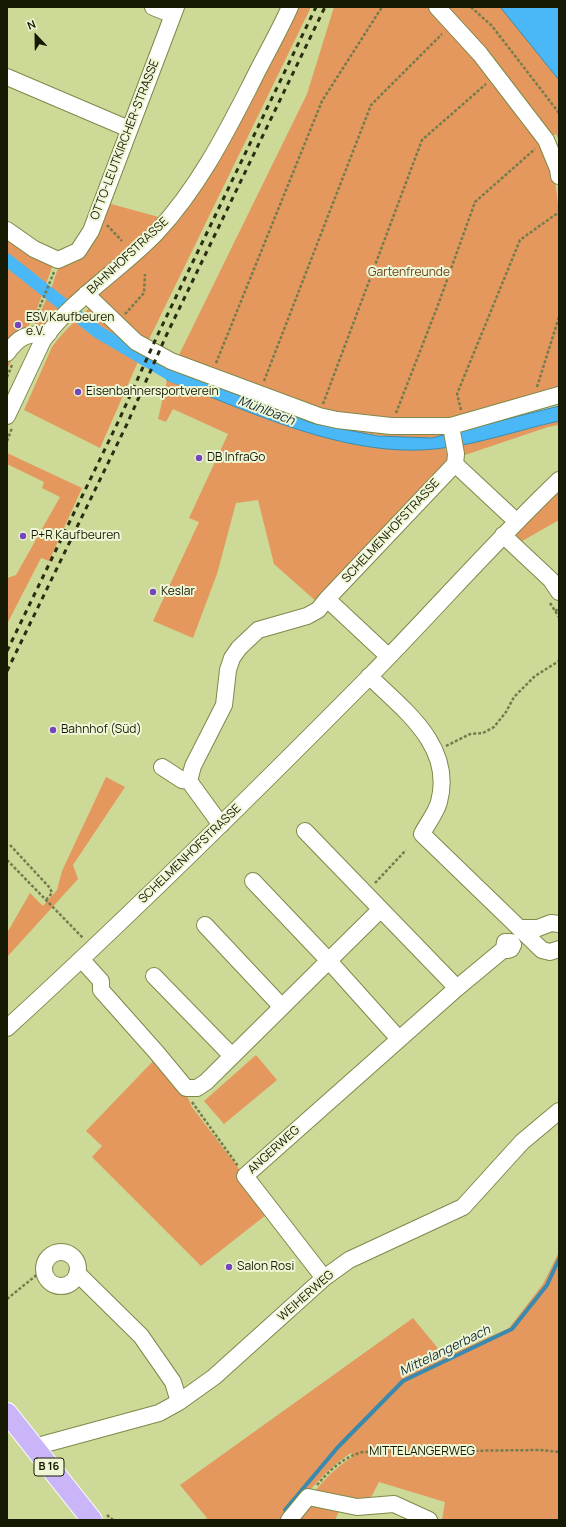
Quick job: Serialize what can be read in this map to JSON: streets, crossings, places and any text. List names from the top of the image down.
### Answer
{
  "streets": {
    "main road": ["B 16"],
    "street": [
      "OTTO-LEUTKIRCHER-STRASSE",
      "BAHNHOFSTRASSE",
      "SCHELMENHOFSTRASSE",
      "ANGERWEG",
      "WEIHERWEG"
    ],
    "path": ["MITTELANGERWEG"]
  },
  "crossings": [
    ["ANGERWEG", "WEIHERWEG"],
    ["WEIHERWEG", "B 16"]
  ],
  "water": ["Mühlbach", "Mittelangerbach"],
  "parks": ["Gartenfreunde"],
  "places": [
    "ESV Kaufbeuren e.V.",
    "Eisenbahnersportverein",
    "DB InfraGo",
    "P+R Kaufbeuren",
    "Keslar",
    "Bahnhof (Süd)",
    "Salon Rosi"
  ],
  "north": "top"
}
